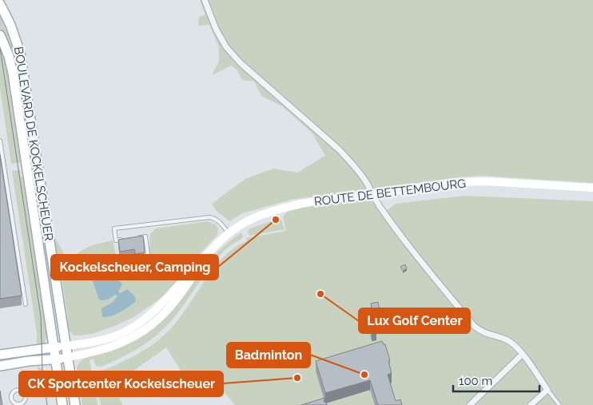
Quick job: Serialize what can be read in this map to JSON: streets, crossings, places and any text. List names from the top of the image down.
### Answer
{
  "streets": {
    "main road": ["BOULEVARD DE KOCKELSCHEUER", "ROUTE DE BETTEMBOURG"]
  },
  "crossings": [
    ["BOULEVARD DE KOCKELSCHEUER", "ROUTE DE BETTEMBOURG"]
  ],
  "places": [
    "Kockelscheuer, Camping",
    "Lux Golf Center",
    "Badminton",
    "CK Sportcenter Kockelscheuer"
  ],
  "scale_bar": "100 m"
}
